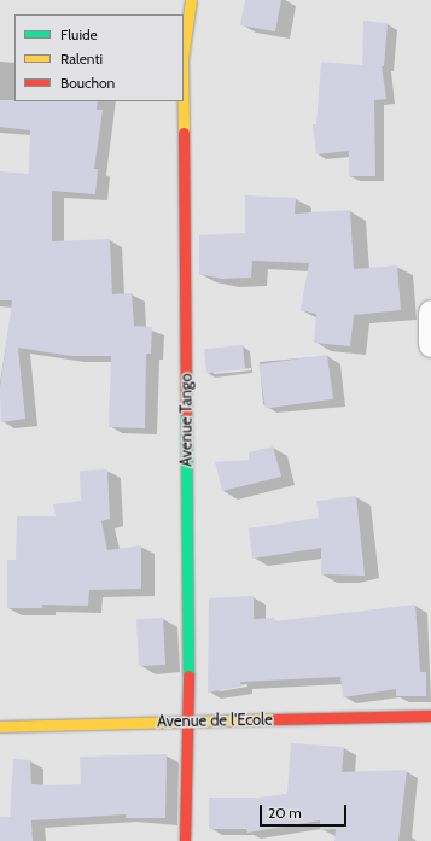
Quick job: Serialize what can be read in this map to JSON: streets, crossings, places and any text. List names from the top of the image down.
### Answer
{
  "streets": {
    "street": ["Avenue Tango", "Avenue de l'Ecole"]
  },
  "crossings": [
    ["Avenue Tango", "Avenue de l'Ecole"]
  ],
  "legend": ["Fluide", "Ralenti", "Bouchon"],
  "scale_bar": "20 m"
}
